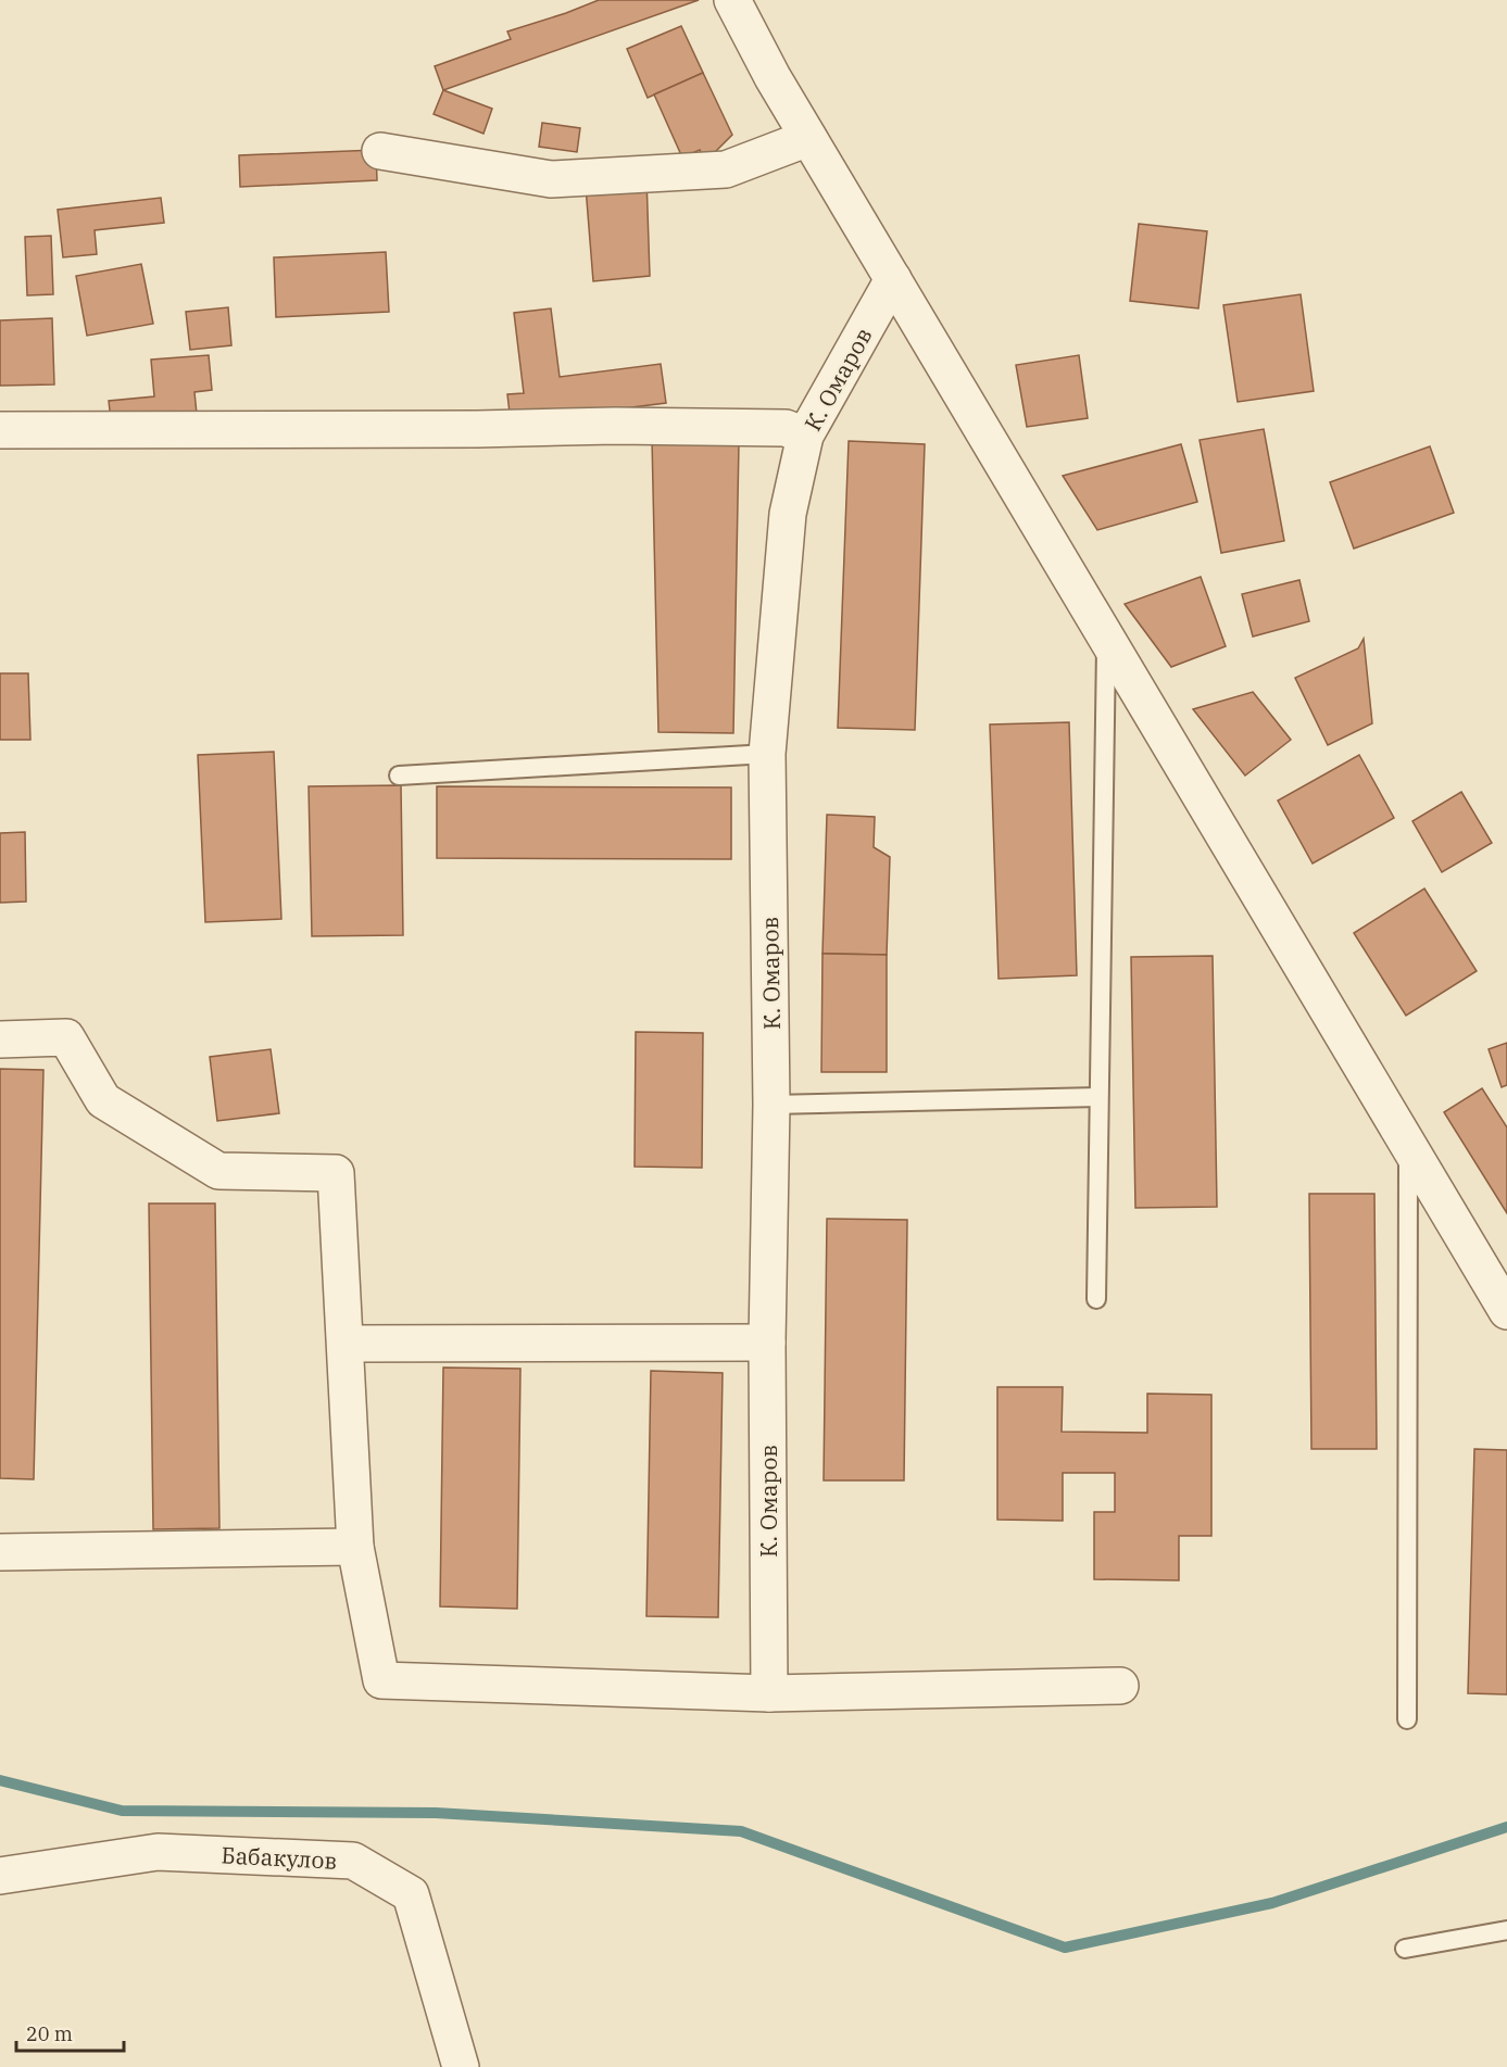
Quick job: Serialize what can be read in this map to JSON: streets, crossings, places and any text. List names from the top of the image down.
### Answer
{
  "streets": {
    "street": ["К. Омаров", "Бабакулов"]
  },
  "scale_bar": "20 m"
}
